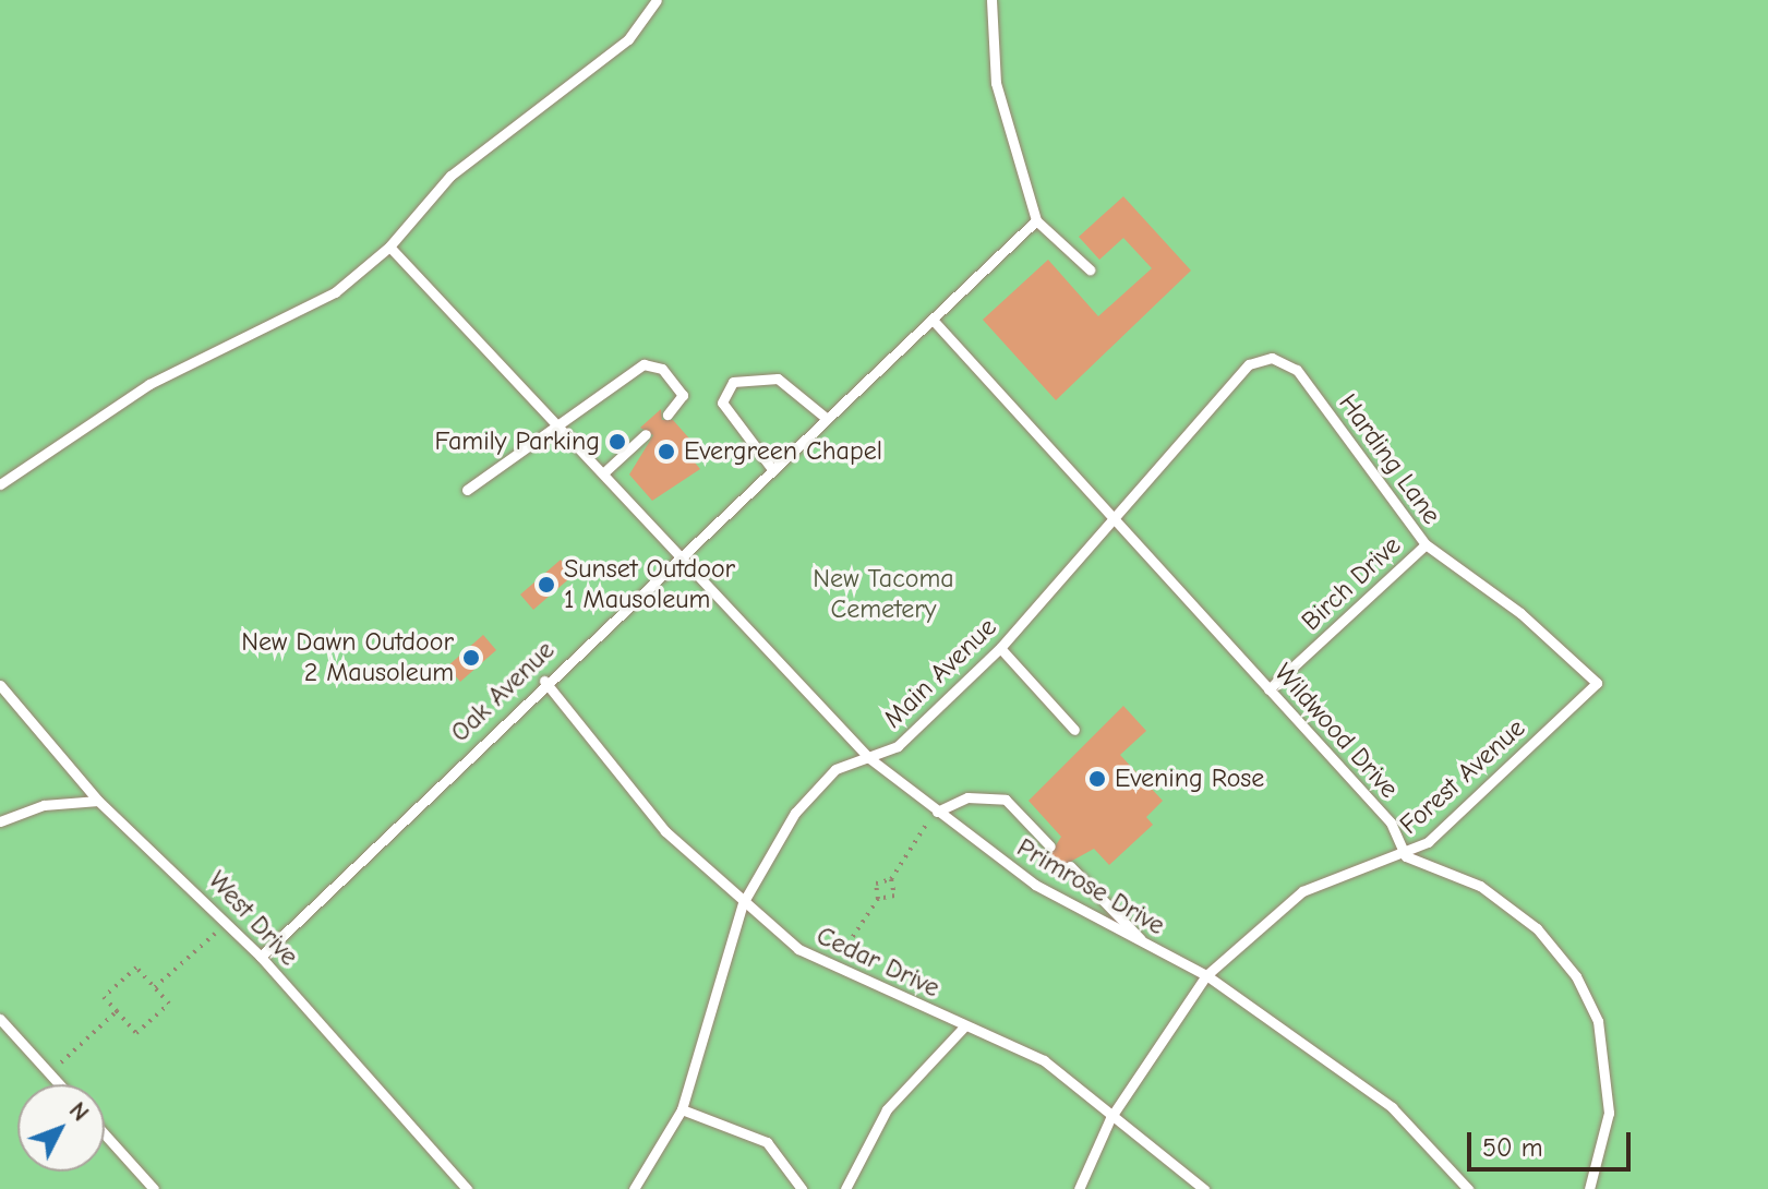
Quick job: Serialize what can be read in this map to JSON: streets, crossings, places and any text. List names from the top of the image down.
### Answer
{
  "streets": {
    "lane": [
      "Harding Lane",
      "Birch Drive",
      "Main Avenue",
      "Oak Avenue",
      "Wildwood Drive",
      "Forest Avenue",
      "Primrose Drive",
      "West Drive",
      "Cedar Drive"
    ]
  },
  "crossings": [
    ["Harding Lane", "Birch Drive"],
    ["Harding Lane", "Main Avenue"],
    ["Harding Lane", "Forest Avenue"],
    ["Birch Drive", "Wildwood Drive"],
    ["Main Avenue", "Wildwood Drive"],
    ["Main Avenue", "Primrose Drive"],
    ["Main Avenue", "Cedar Drive"],
    ["Oak Avenue", "Wildwood Drive"],
    ["Oak Avenue", "Primrose Drive"],
    ["Oak Avenue", "West Drive"],
    ["Oak Avenue", "Cedar Drive"],
    ["Wildwood Drive", "Forest Avenue"],
    ["Forest Avenue", "Primrose Drive"],
    ["Forest Avenue", "Cedar Drive"]
  ],
  "parks": ["New Tacoma Cemetery"],
  "places": [
    "Family Parking",
    "Evergreen Chapel",
    "Sunset Outdoor 1 Mausoleum",
    "New Dawn Outdoor 2 Mausoleum",
    "Evening Rose"
  ],
  "scale_bar": "50 m",
  "north": "top right"
}
